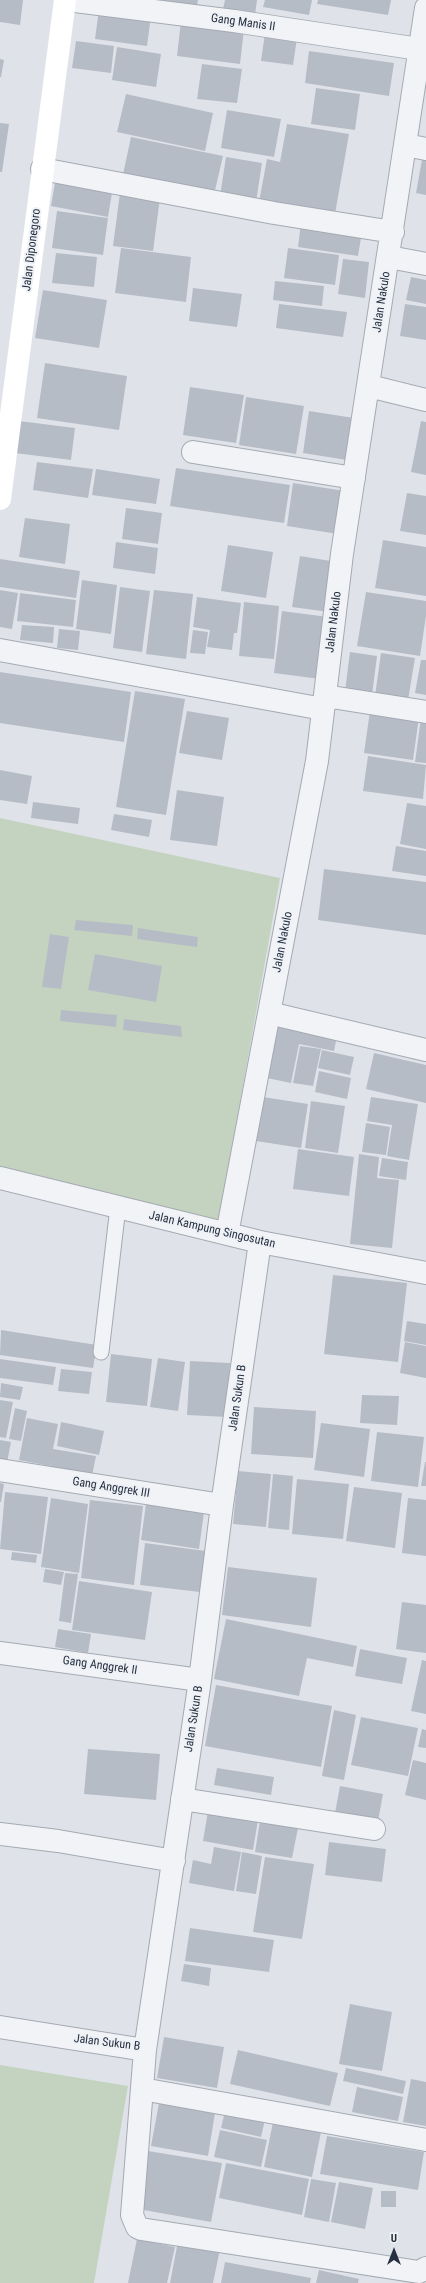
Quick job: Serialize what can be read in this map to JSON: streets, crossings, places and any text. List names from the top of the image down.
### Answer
{
  "streets": {
    "street": [
      "Gang Manis II",
      "Jalan Diponegoro",
      "Jalan Nakulo",
      "Jalan Kampung Singosutan",
      "Jalan Sukun B",
      "Gang Anggrek III",
      "Gang Anggrek II"
    ]
  },
  "crossings": [
    ["Gang Manis II", "Jalan Diponegoro"],
    ["Gang Manis II", "Jalan Nakulo"],
    ["Jalan Nakulo", "Jalan Kampung Singosutan"],
    ["Jalan Kampung Singosutan", "Jalan Sukun B"],
    ["Jalan Sukun B", "Gang Anggrek III"],
    ["Jalan Sukun B", "Gang Anggrek II"]
  ],
  "north": "top"
}
